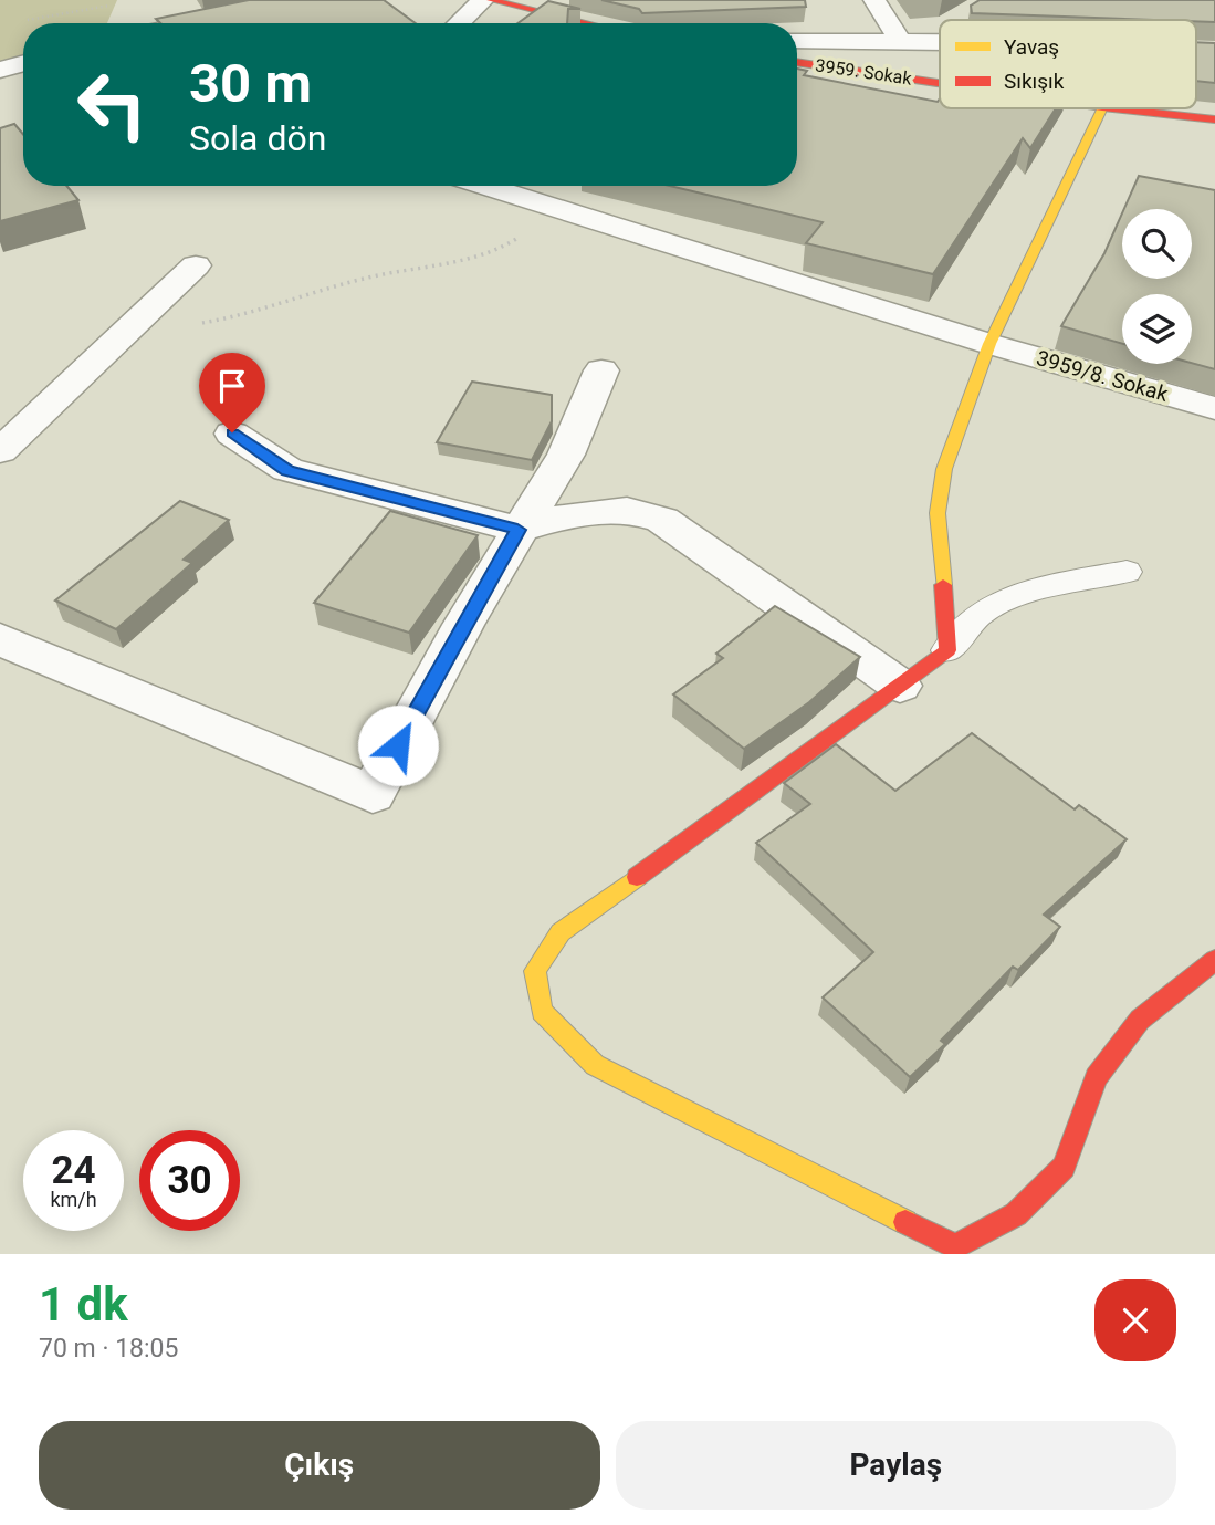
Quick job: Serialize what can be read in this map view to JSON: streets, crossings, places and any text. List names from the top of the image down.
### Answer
{
  "streets": {
    "street": ["3959. Sokak", "3959/8. Sokak"]
  },
  "legend": ["Yavaş", "Sıkışık"],
  "page": {
    "turn": ["30 m", "Sola dön"],
    "speed": "24 km/h",
    "limit": "30",
    "heading": ["1 dk", "70 m · 18:05"],
    "buttons": ["Çıkış", "Paylaş"]
  }
}
